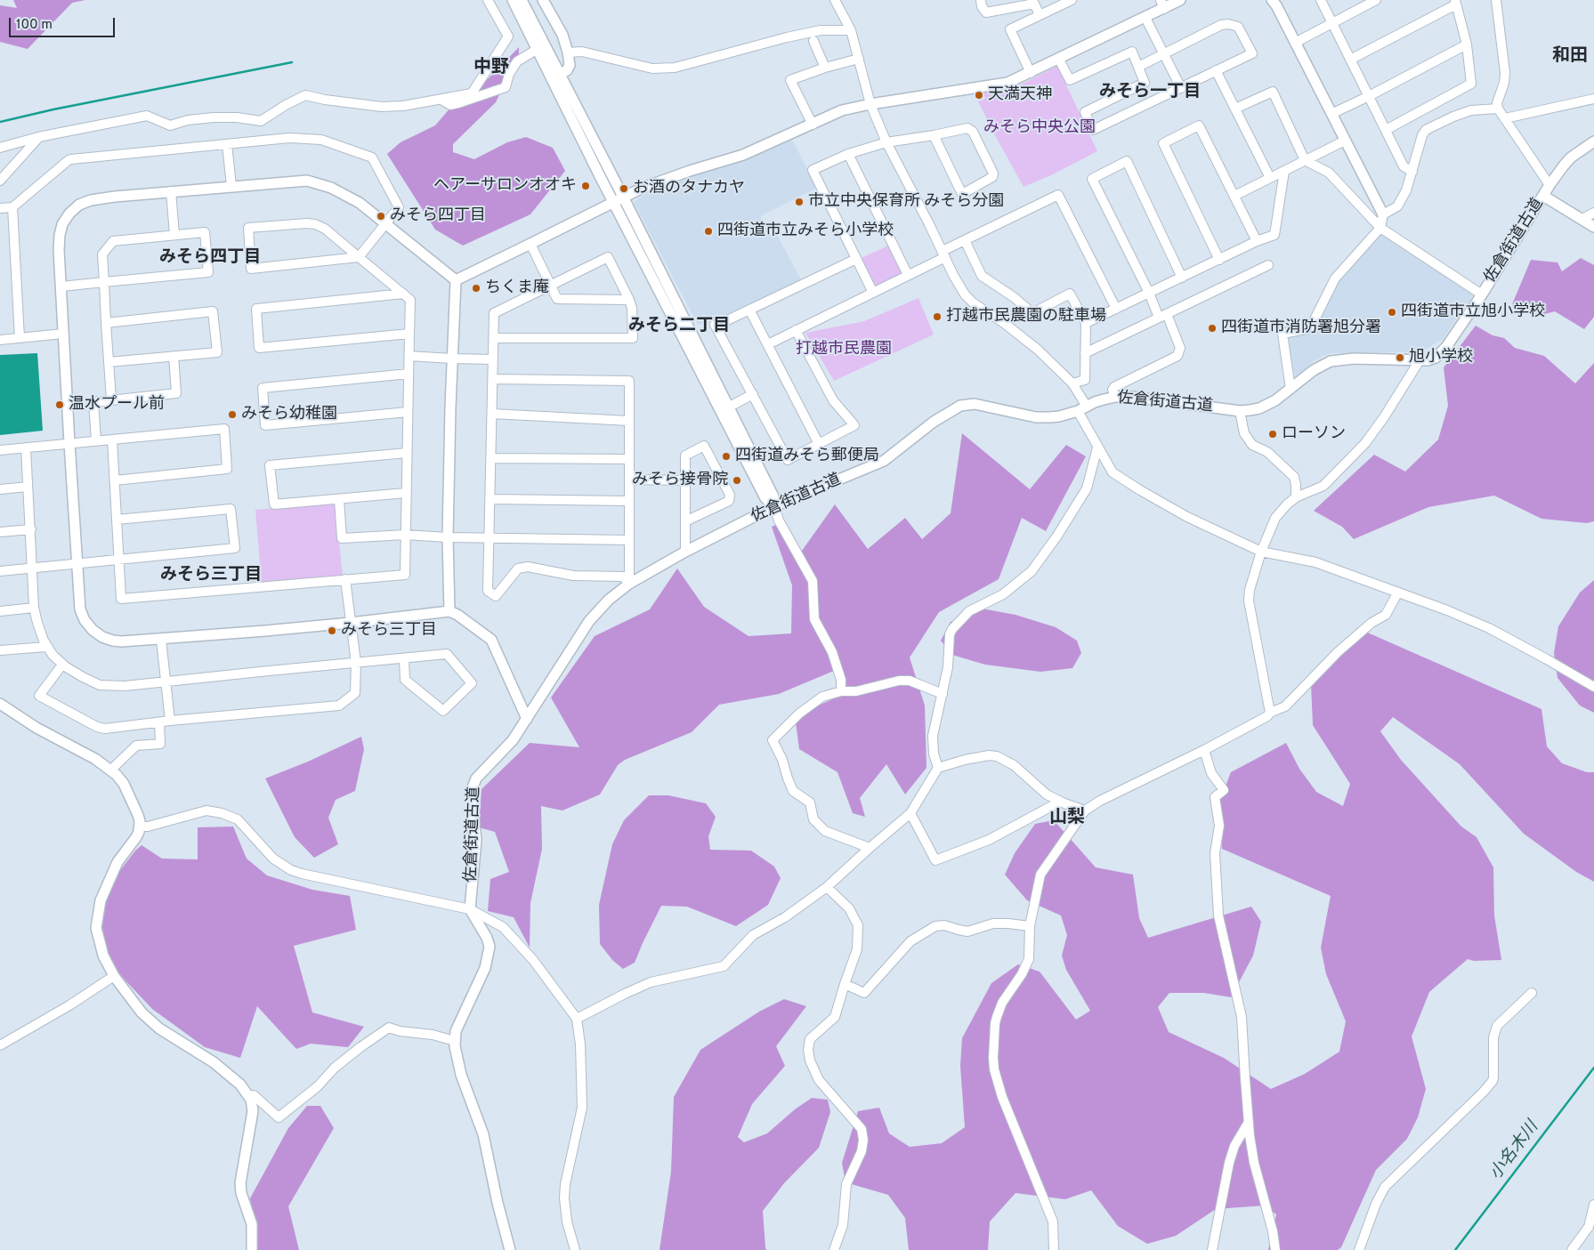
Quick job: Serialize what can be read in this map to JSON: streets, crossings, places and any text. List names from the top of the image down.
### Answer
{
  "streets": {
    "street": ["佐倉街道古道"]
  },
  "districts": [
    "和田",
    "中野",
    "みそら一丁目",
    "みそら四丁目",
    "みそら二丁目",
    "みそら三丁目",
    "山梨"
  ],
  "water": ["小名木川"],
  "parks": ["みそら中央公園", "打越市民農園"],
  "places": [
    "天満天神",
    "ヘアーサロンオオキ",
    "お酒のタナカヤ",
    "市立中央保育所 みそら分園",
    "みそら四丁目",
    "四街道市立みそら小学校",
    "ちくま庵",
    "四街道市立旭小学校",
    "打越市民農園の駐車場",
    "四街道市消防署旭分署",
    "旭小学校",
    "温水プール前",
    "みそら幼稚園",
    "ローソン",
    "四街道みそら郵便局",
    "みそら接骨院",
    "みそら三丁目"
  ],
  "scale_bar": "100 m"
}
